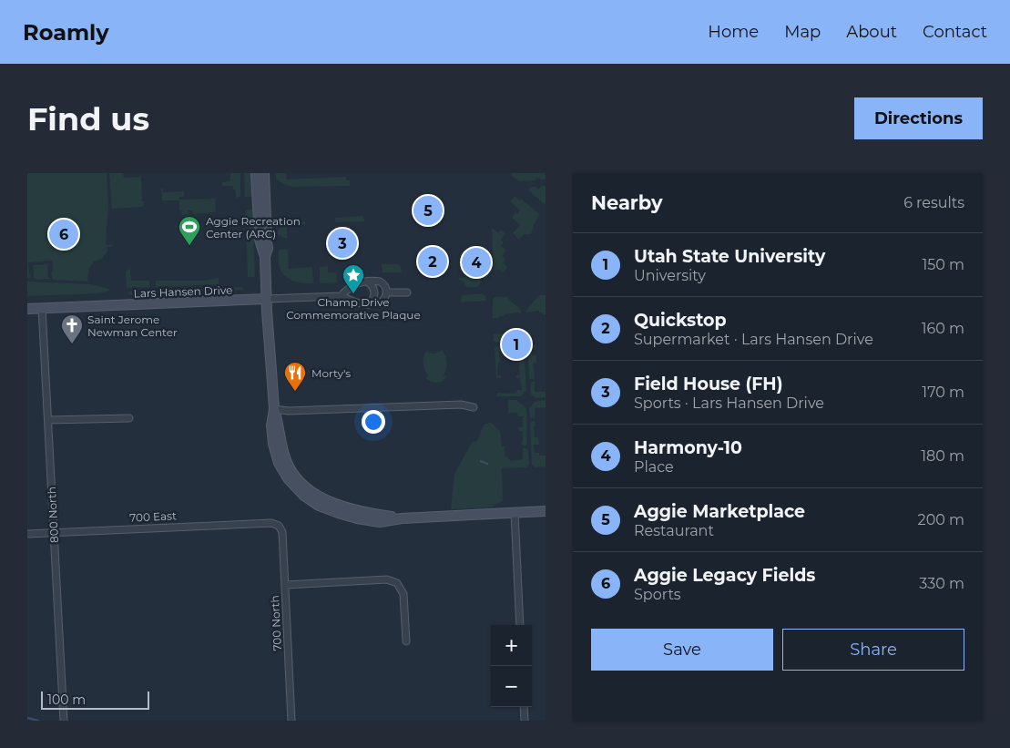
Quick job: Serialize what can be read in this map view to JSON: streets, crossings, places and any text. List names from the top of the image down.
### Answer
{
  "streets": {
    "main road": ["Lars Hansen Drive"],
    "street": ["800 North", "700 East", "700 North"]
  },
  "crossings": [
    ["Lars Hansen Drive", "800 North"],
    ["800 North", "700 East"],
    ["700 East", "700 North"]
  ],
  "places": {
    "sports": ["Aggie Recreation Center (ARC)"],
    "place": ["Champ Drive Commemorative Plaque"],
    "church": ["Saint Jerome Newman Center"],
    "restaurant": ["Morty's"]
  },
  "scale_bar": "100 m",
  "page": {
    "header": "Roamly",
    "nav": [
      "Home",
      "Map",
      "About",
      "Contact"
    ],
    "buttons": [
      "Directions",
      ["Save", "Share"]
    ],
    "title": "Find us",
    "heading": ["Nearby", "6 results"],
    "pins": [
      "5",
      "6",
      "3",
      "2",
      "4",
      "1"
    ],
    "list": [
      {
        "mark": "1",
        "name": "Utah State University",
        "note": "University",
        "value": "150 m"
      },
      {
        "mark": "2",
        "name": "Quickstop",
        "note": "Supermarket · Lars Hansen Drive",
        "value": "160 m"
      },
      {
        "mark": "3",
        "name": "Field House (FH)",
        "note": "Sports · Lars Hansen Drive",
        "value": "170 m"
      },
      {
        "mark": "4",
        "name": "Harmony-10",
        "note": "Place",
        "value": "180 m"
      },
      {
        "mark": "5",
        "name": "Aggie Marketplace",
        "note": "Restaurant",
        "value": "200 m"
      },
      {
        "mark": "6",
        "name": "Aggie Legacy Fields",
        "note": "Sports",
        "value": "330 m"
      }
    ],
    "map_buttons": ["+", "−"],
    "scale": "100 m"
  }
}
